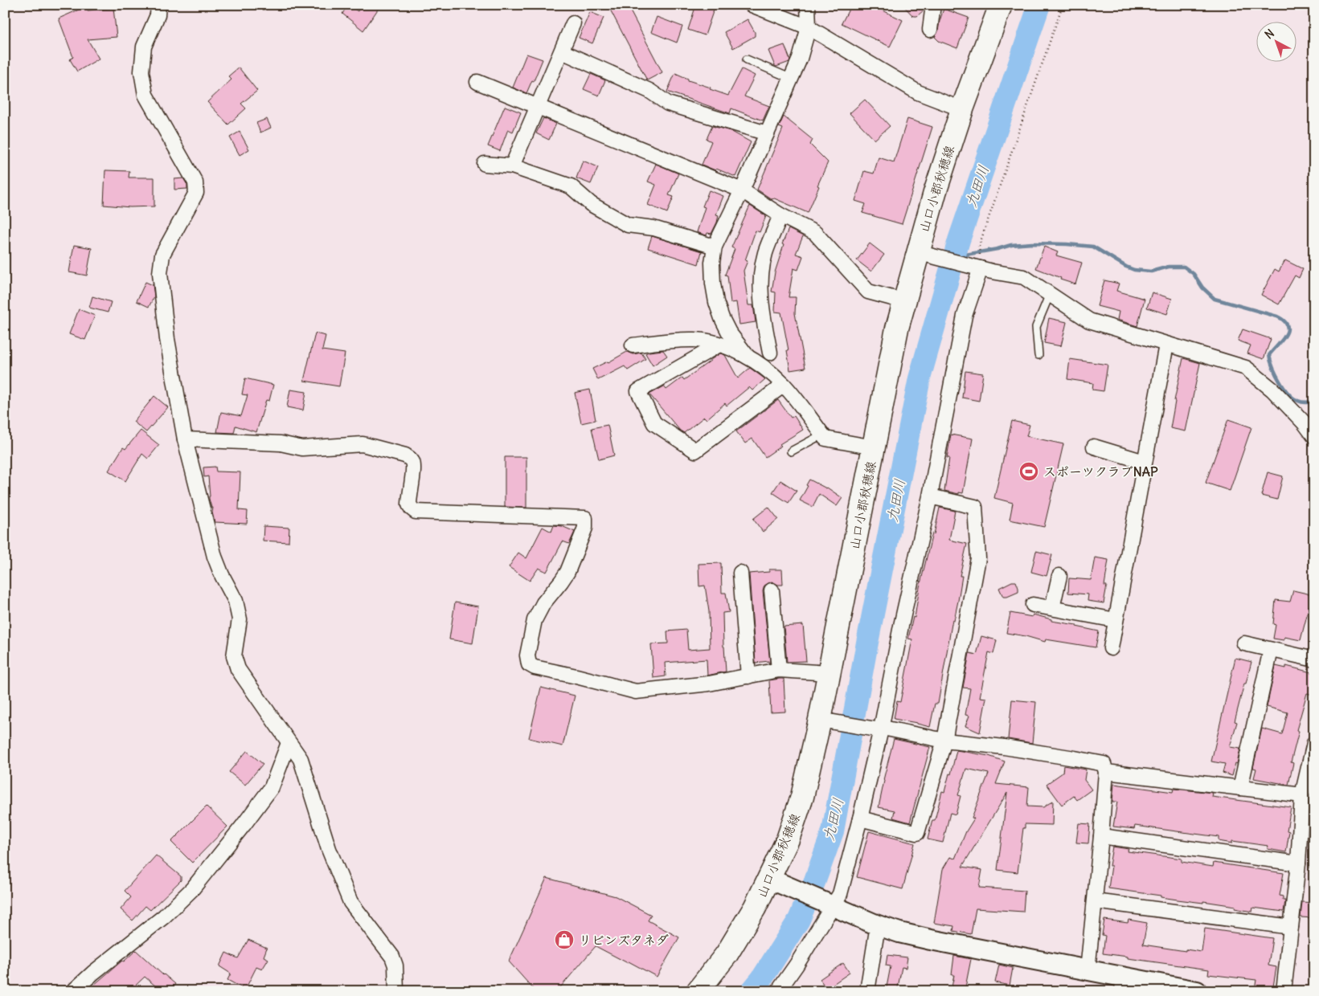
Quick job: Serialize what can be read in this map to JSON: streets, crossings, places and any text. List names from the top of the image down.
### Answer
{
  "streets": {
    "main road": ["山口小郡秋穂線"]
  },
  "water": ["九田川"],
  "places": {
    "sports": ["スポーツクラブNAP"],
    "shop": ["リビンズタネダ"]
  },
  "north": "top left"
}
